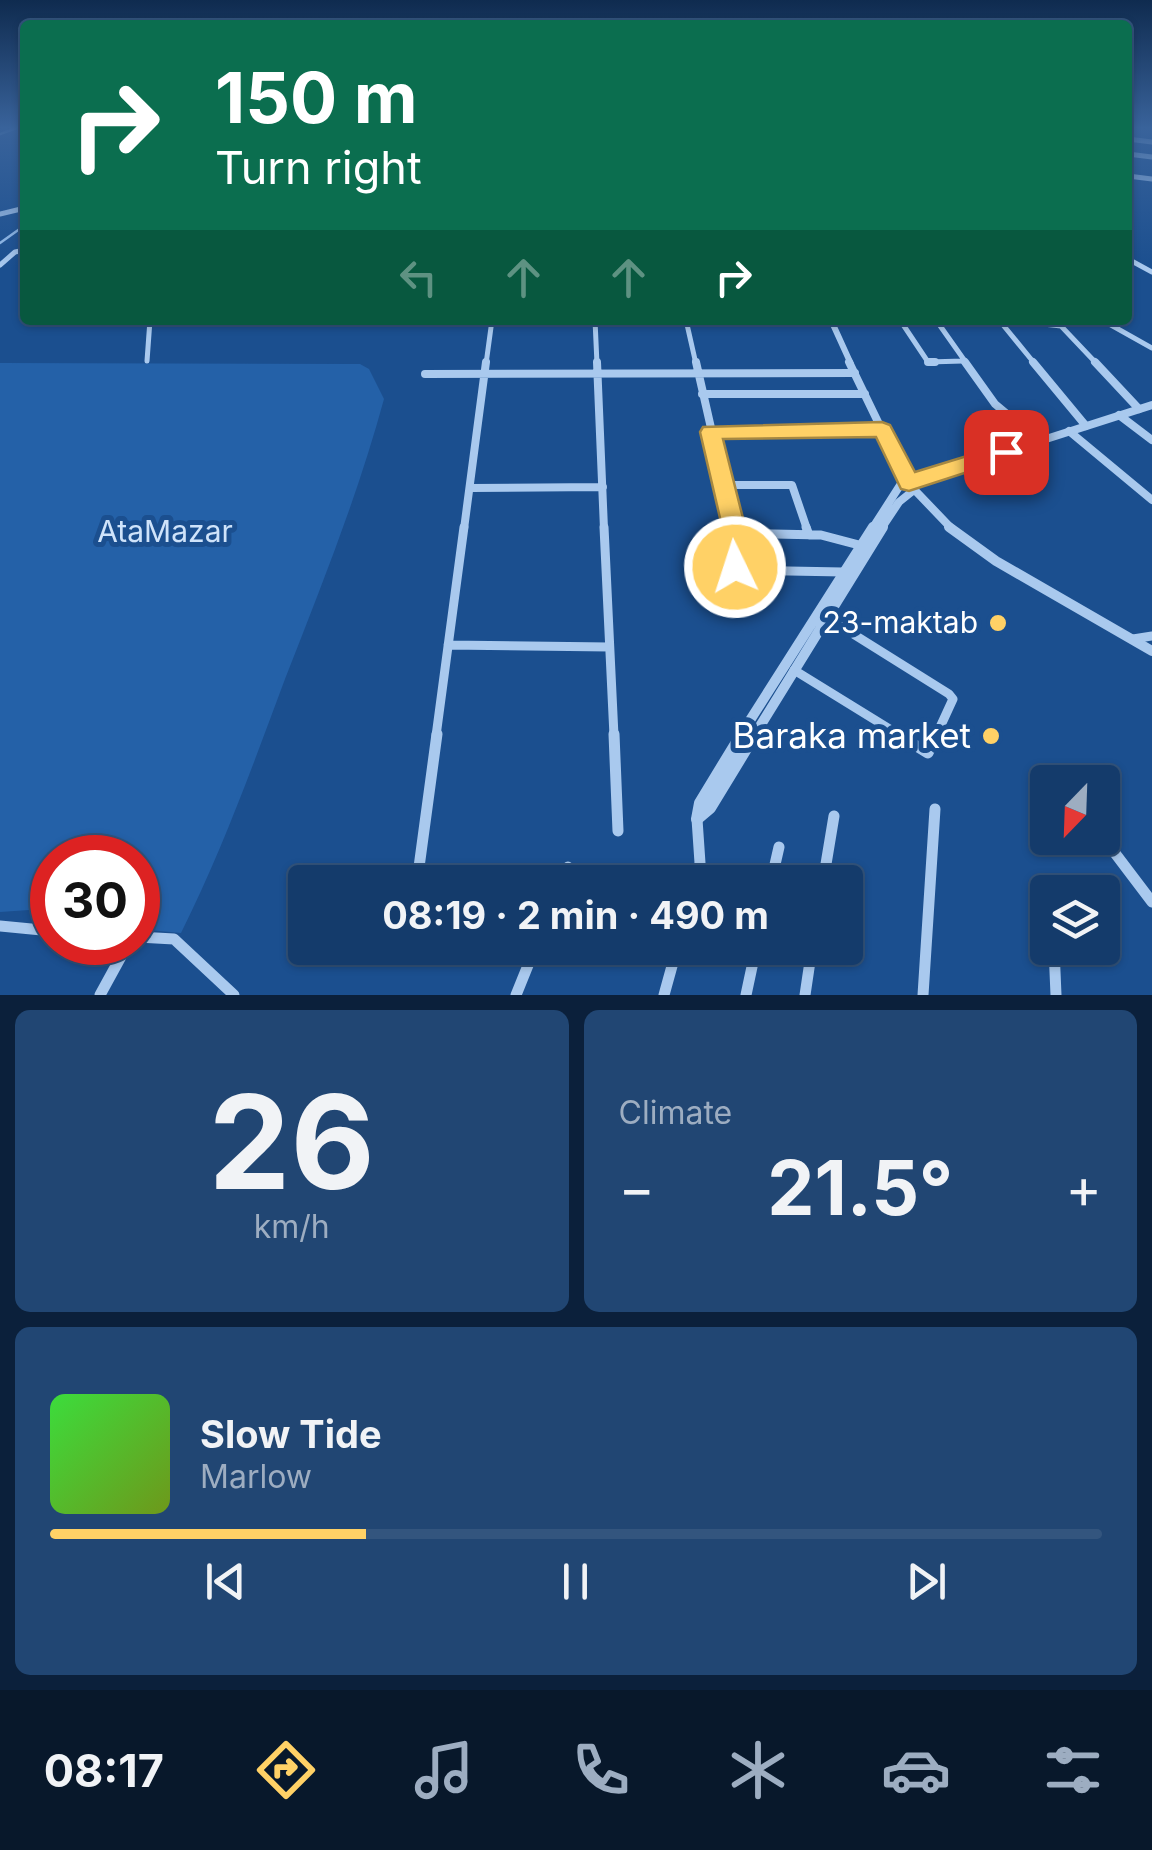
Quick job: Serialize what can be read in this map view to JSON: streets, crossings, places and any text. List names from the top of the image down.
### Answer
{
  "parks": ["AtaMazar"],
  "places": ["23-maktab", "Baraka market"],
  "north": "bottom left",
  "page": {
    "turn": ["150 m", "Turn right"],
    "limit": "30",
    "trip": "08:19 · 2 min · 490 m",
    "tile": [
      ["26", "km/h"],
      "Climate"
    ],
    "heat": ["−", "21.5°", "+"],
    "song": ["Slow Tide", "Marlow"],
    "tabs": "08:17"
  }
}
